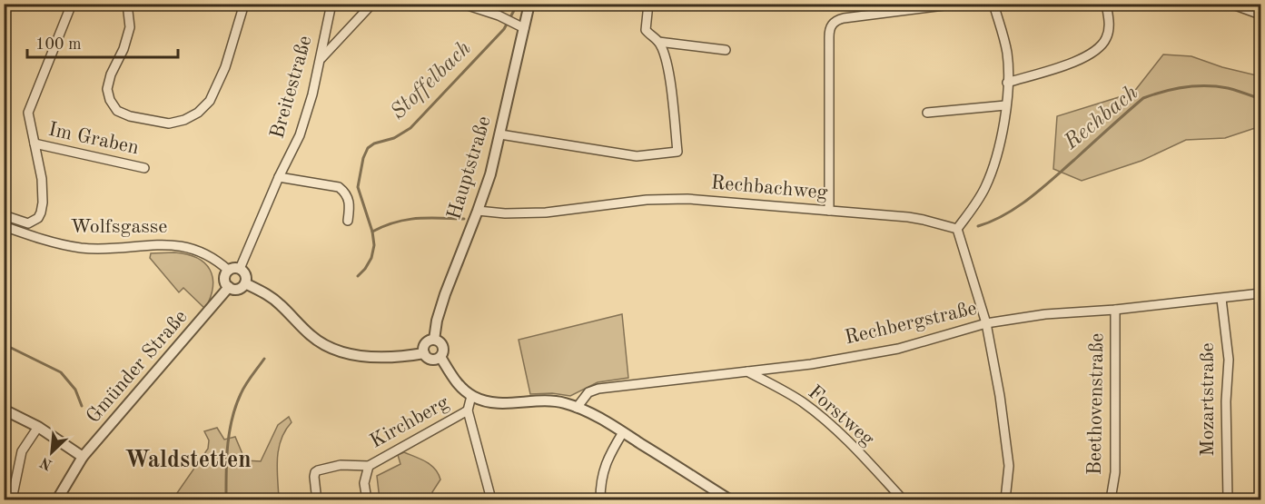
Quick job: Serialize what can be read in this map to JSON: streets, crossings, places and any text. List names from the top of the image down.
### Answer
{
  "streets": {
    "street": [
      "Breitestraße",
      "Im Graben",
      "Hauptstraße",
      "Rechbachweg",
      "Wolfsgasse",
      "Rechbergstraße",
      "Gmünder Straße",
      "Mozartstraße",
      "Beethovenstraße",
      "Forstweg",
      "Kirchberg"
    ]
  },
  "crossings": [
    ["Breitestraße", "Wolfsgasse"],
    ["Breitestraße", "Gmünder Straße"],
    ["Hauptstraße", "Rechbachweg"],
    ["Wolfsgasse", "Gmünder Straße"],
    ["Rechbergstraße", "Mozartstraße"],
    ["Rechbergstraße", "Beethovenstraße"],
    ["Rechbergstraße", "Forstweg"]
  ],
  "districts": ["Waldstetten"],
  "water": ["Stoffelbach", "Rechbach"],
  "scale_bar": "100 m",
  "north": "bottom left"
}
